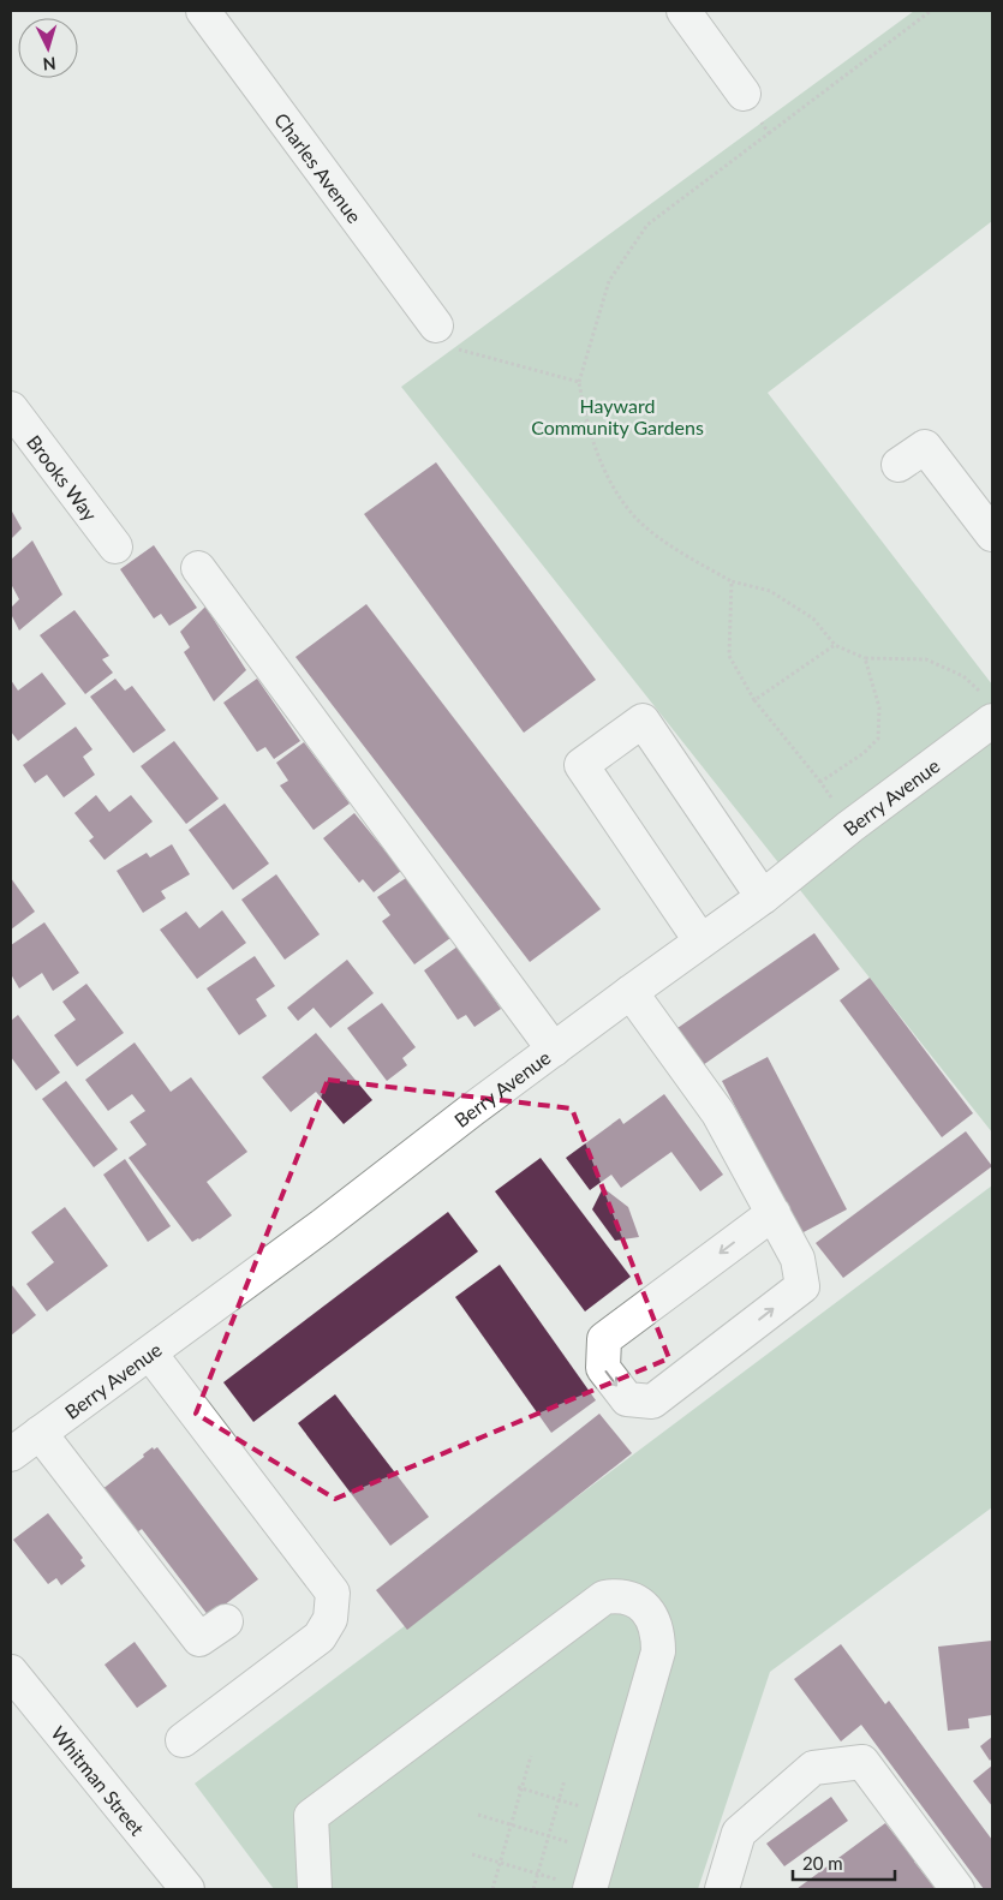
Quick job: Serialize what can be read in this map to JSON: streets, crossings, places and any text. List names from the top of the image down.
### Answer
{
  "streets": {
    "street": [
      "Charles Avenue",
      "Brooks Way",
      "Berry Avenue",
      "Whitman Street"
    ]
  },
  "parks": ["Hayward Community Gardens"],
  "scale_bar": "20 m",
  "north": "bottom"
}
